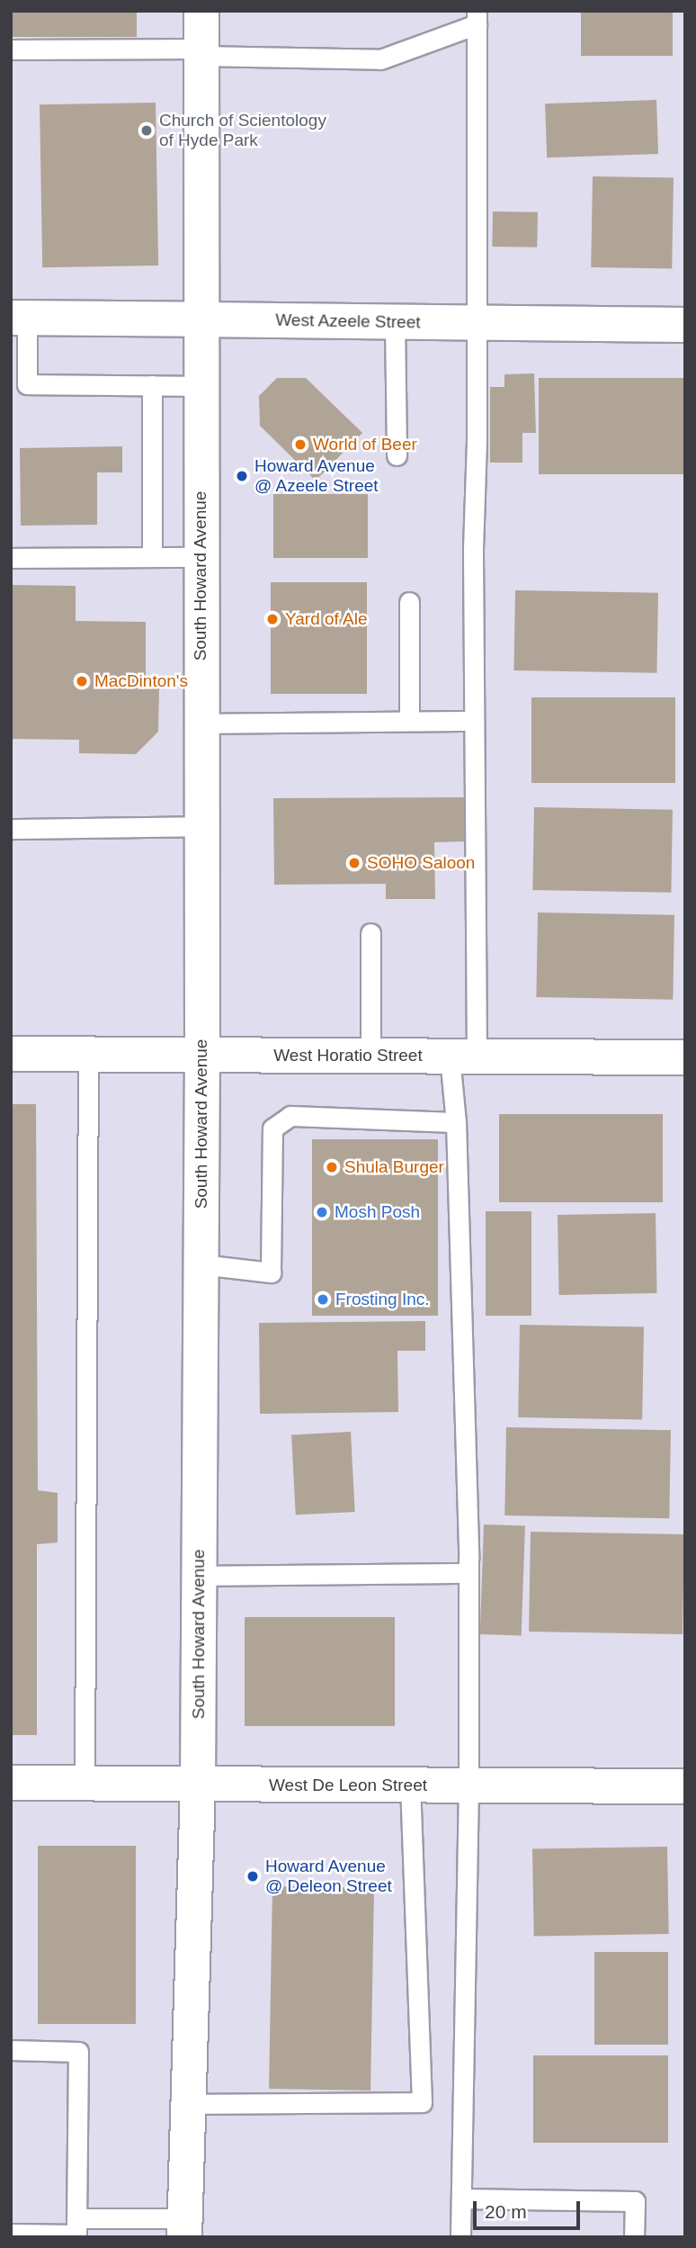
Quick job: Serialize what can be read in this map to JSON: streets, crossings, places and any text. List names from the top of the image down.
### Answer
{
  "streets": {
    "main road": [
      "West Azeele Street",
      "South Howard Avenue",
      "West Horatio Street",
      "West De Leon Street"
    ]
  },
  "crossings": [
    ["West Azeele Street", "South Howard Avenue"],
    ["South Howard Avenue", "West Horatio Street"],
    ["South Howard Avenue", "West De Leon Street"]
  ],
  "places": [
    "Church of Scientology of Hyde Park",
    "World of Beer",
    "Howard Avenue @ Azeele Street",
    "Yard of Ale",
    "MacDinton's",
    "SOHO Saloon",
    "Shula Burger",
    "Mosh Posh",
    "Frosting Inc.",
    "Howard Avenue @ Deleon Street"
  ],
  "scale_bar": "20 m"
}
